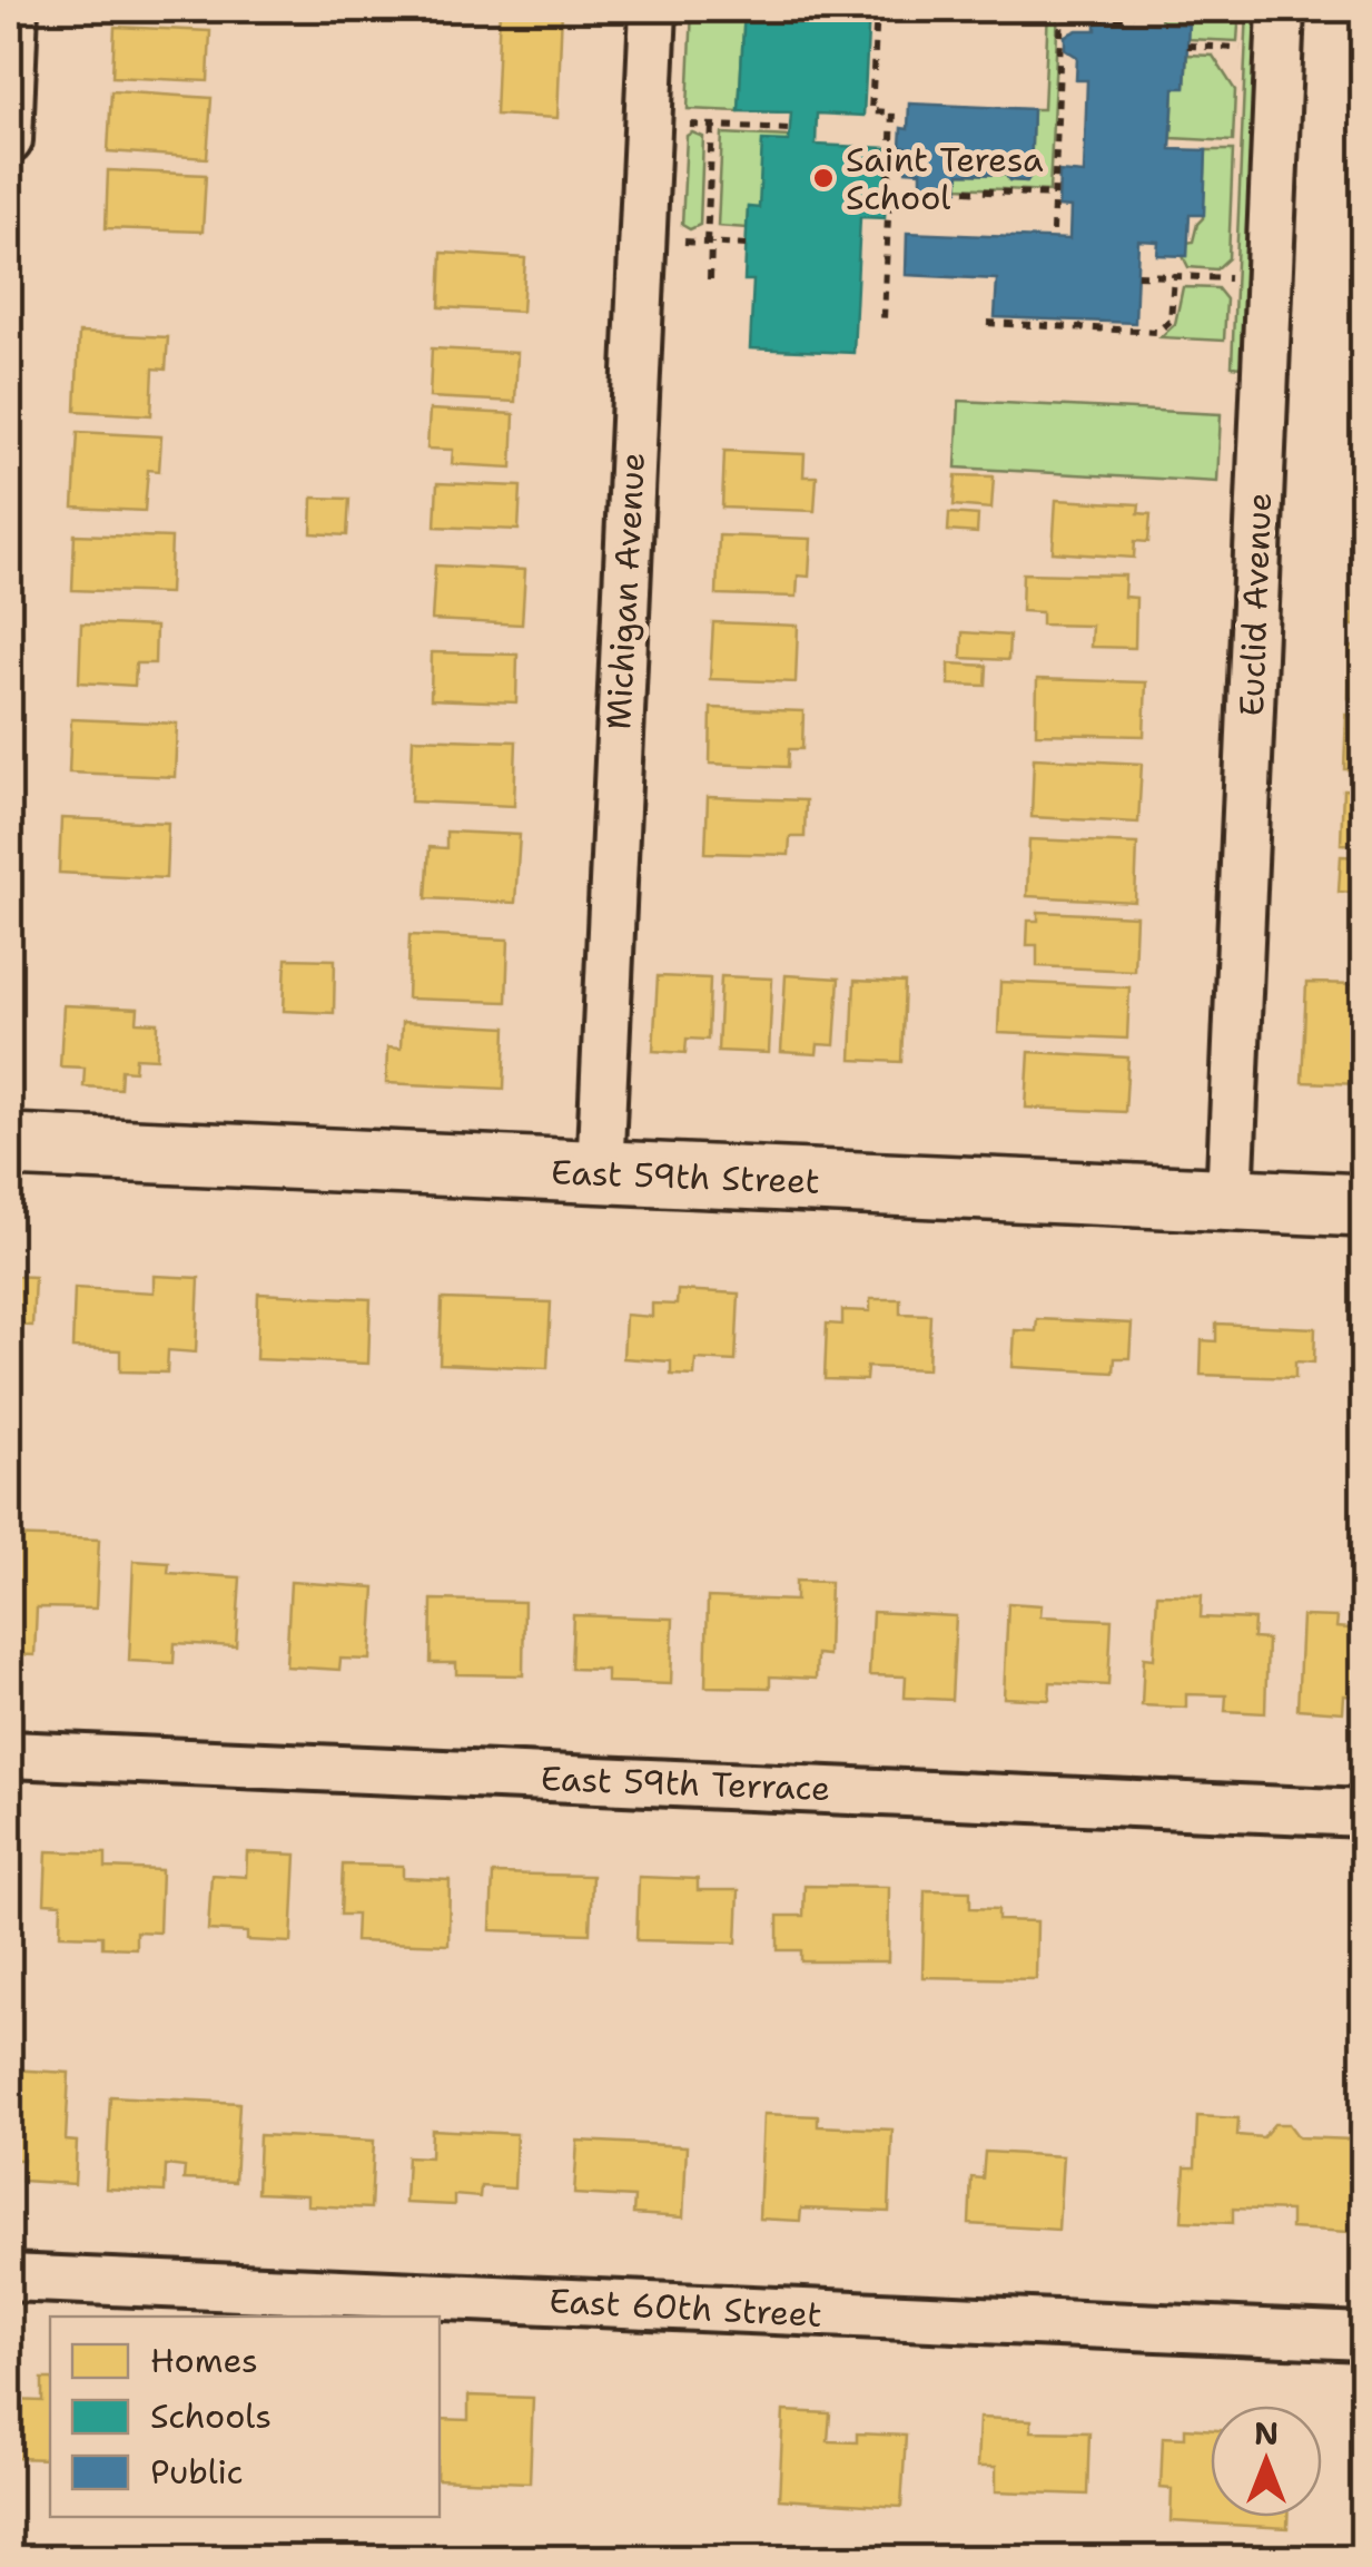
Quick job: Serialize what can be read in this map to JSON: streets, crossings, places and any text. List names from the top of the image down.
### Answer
{
  "streets": {
    "street": [
      "Michigan Avenue",
      "Euclid Avenue",
      "East 59th Street",
      "East 59th Terrace",
      "East 60th Street"
    ]
  },
  "crossings": [
    ["Michigan Avenue", "East 59th Street"],
    ["Euclid Avenue", "East 59th Street"]
  ],
  "places": ["Saint Teresa School"],
  "legend": ["Homes", "Schools", "Public"],
  "north": "top"
}
